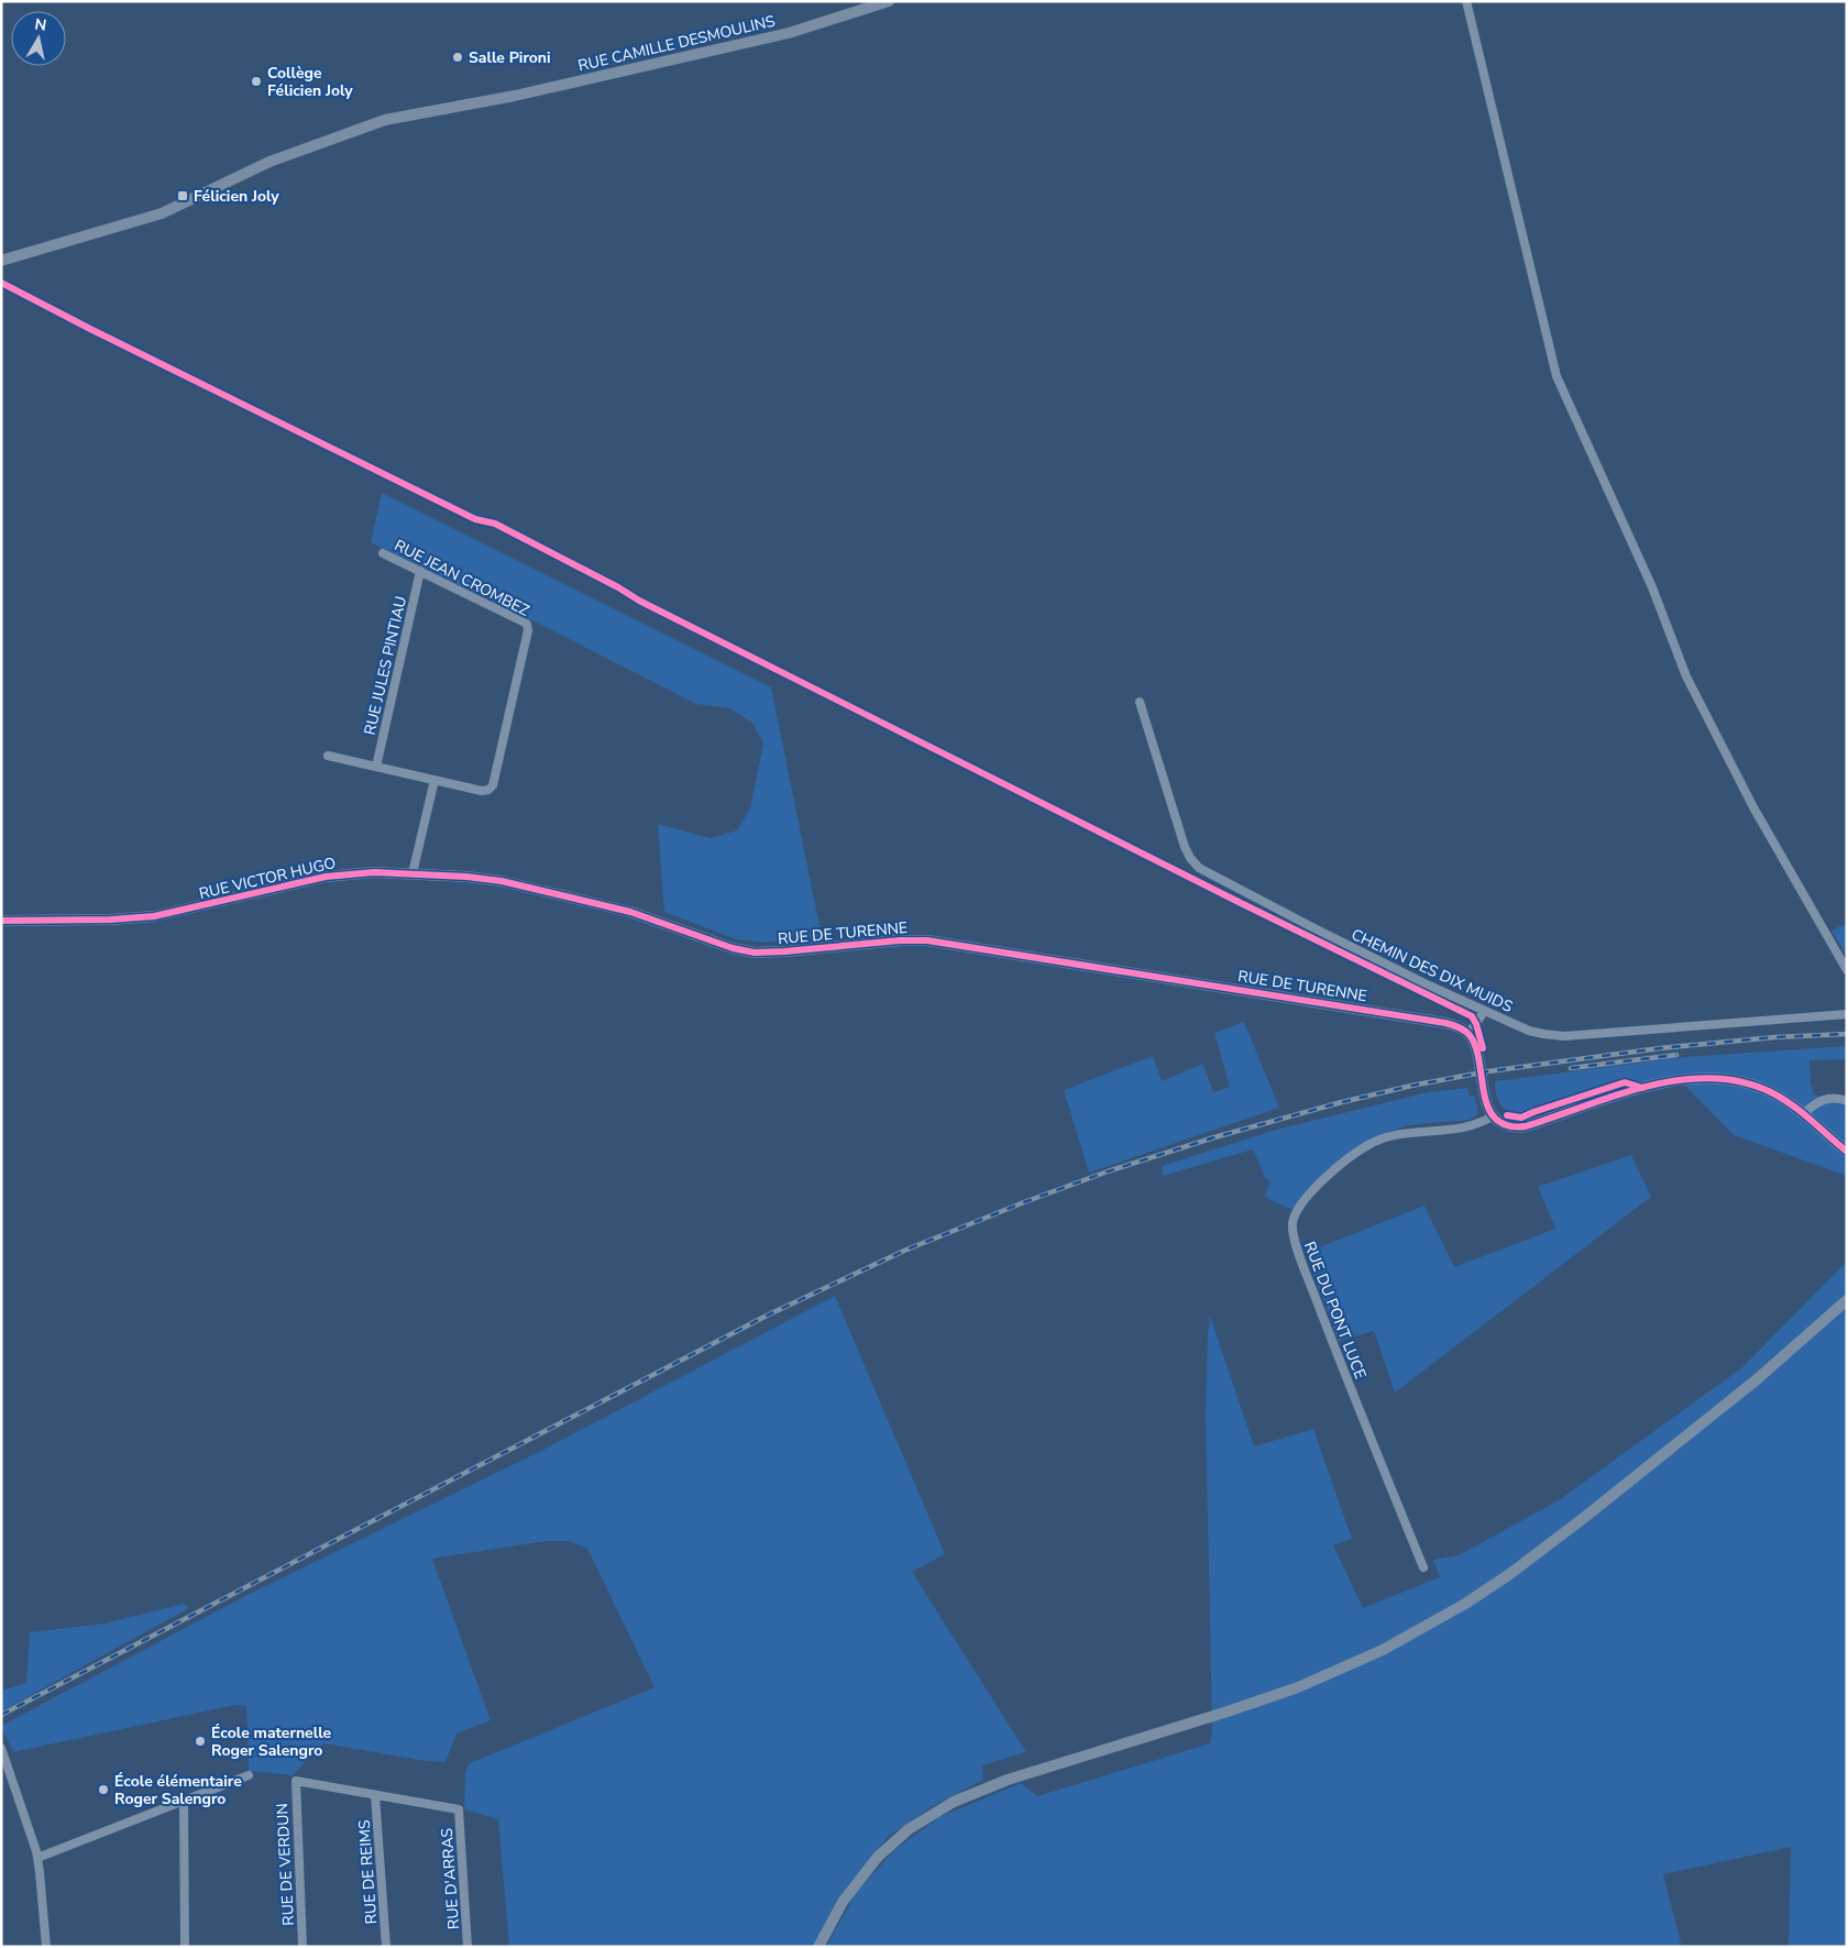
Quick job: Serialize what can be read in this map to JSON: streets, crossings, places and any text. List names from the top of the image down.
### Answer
{
  "streets": {
    "street": [
      "RUE CAMILLE DESMOULINS",
      "RUE JEAN CROMBEZ",
      "RUE JULES PINTIAU",
      "RUE VICTOR HUGO",
      "RUE DE TURENNE",
      "CHEMIN DES DIX MUIDS",
      "RUE DU PONT LUCE",
      "RUE DE VERDUN",
      "RUE DE REIMS",
      "RUE D'ARRAS"
    ]
  },
  "crossings": [
    ["RUE JEAN CROMBEZ", "RUE JULES PINTIAU"],
    ["RUE VICTOR HUGO", "RUE DE TURENNE"],
    ["RUE DE VERDUN", "RUE DE REIMS"],
    ["RUE DE VERDUN", "RUE D'ARRAS"],
    ["RUE DE REIMS", "RUE D'ARRAS"]
  ],
  "places": {
    "other": [
      "Salle Pironi",
      "Collège Félicien Joly",
      "École maternelle Roger Salengro",
      "École élémentaire Roger Salengro"
    ],
    "transit": ["Félicien Joly"]
  },
  "north": "top"
}
